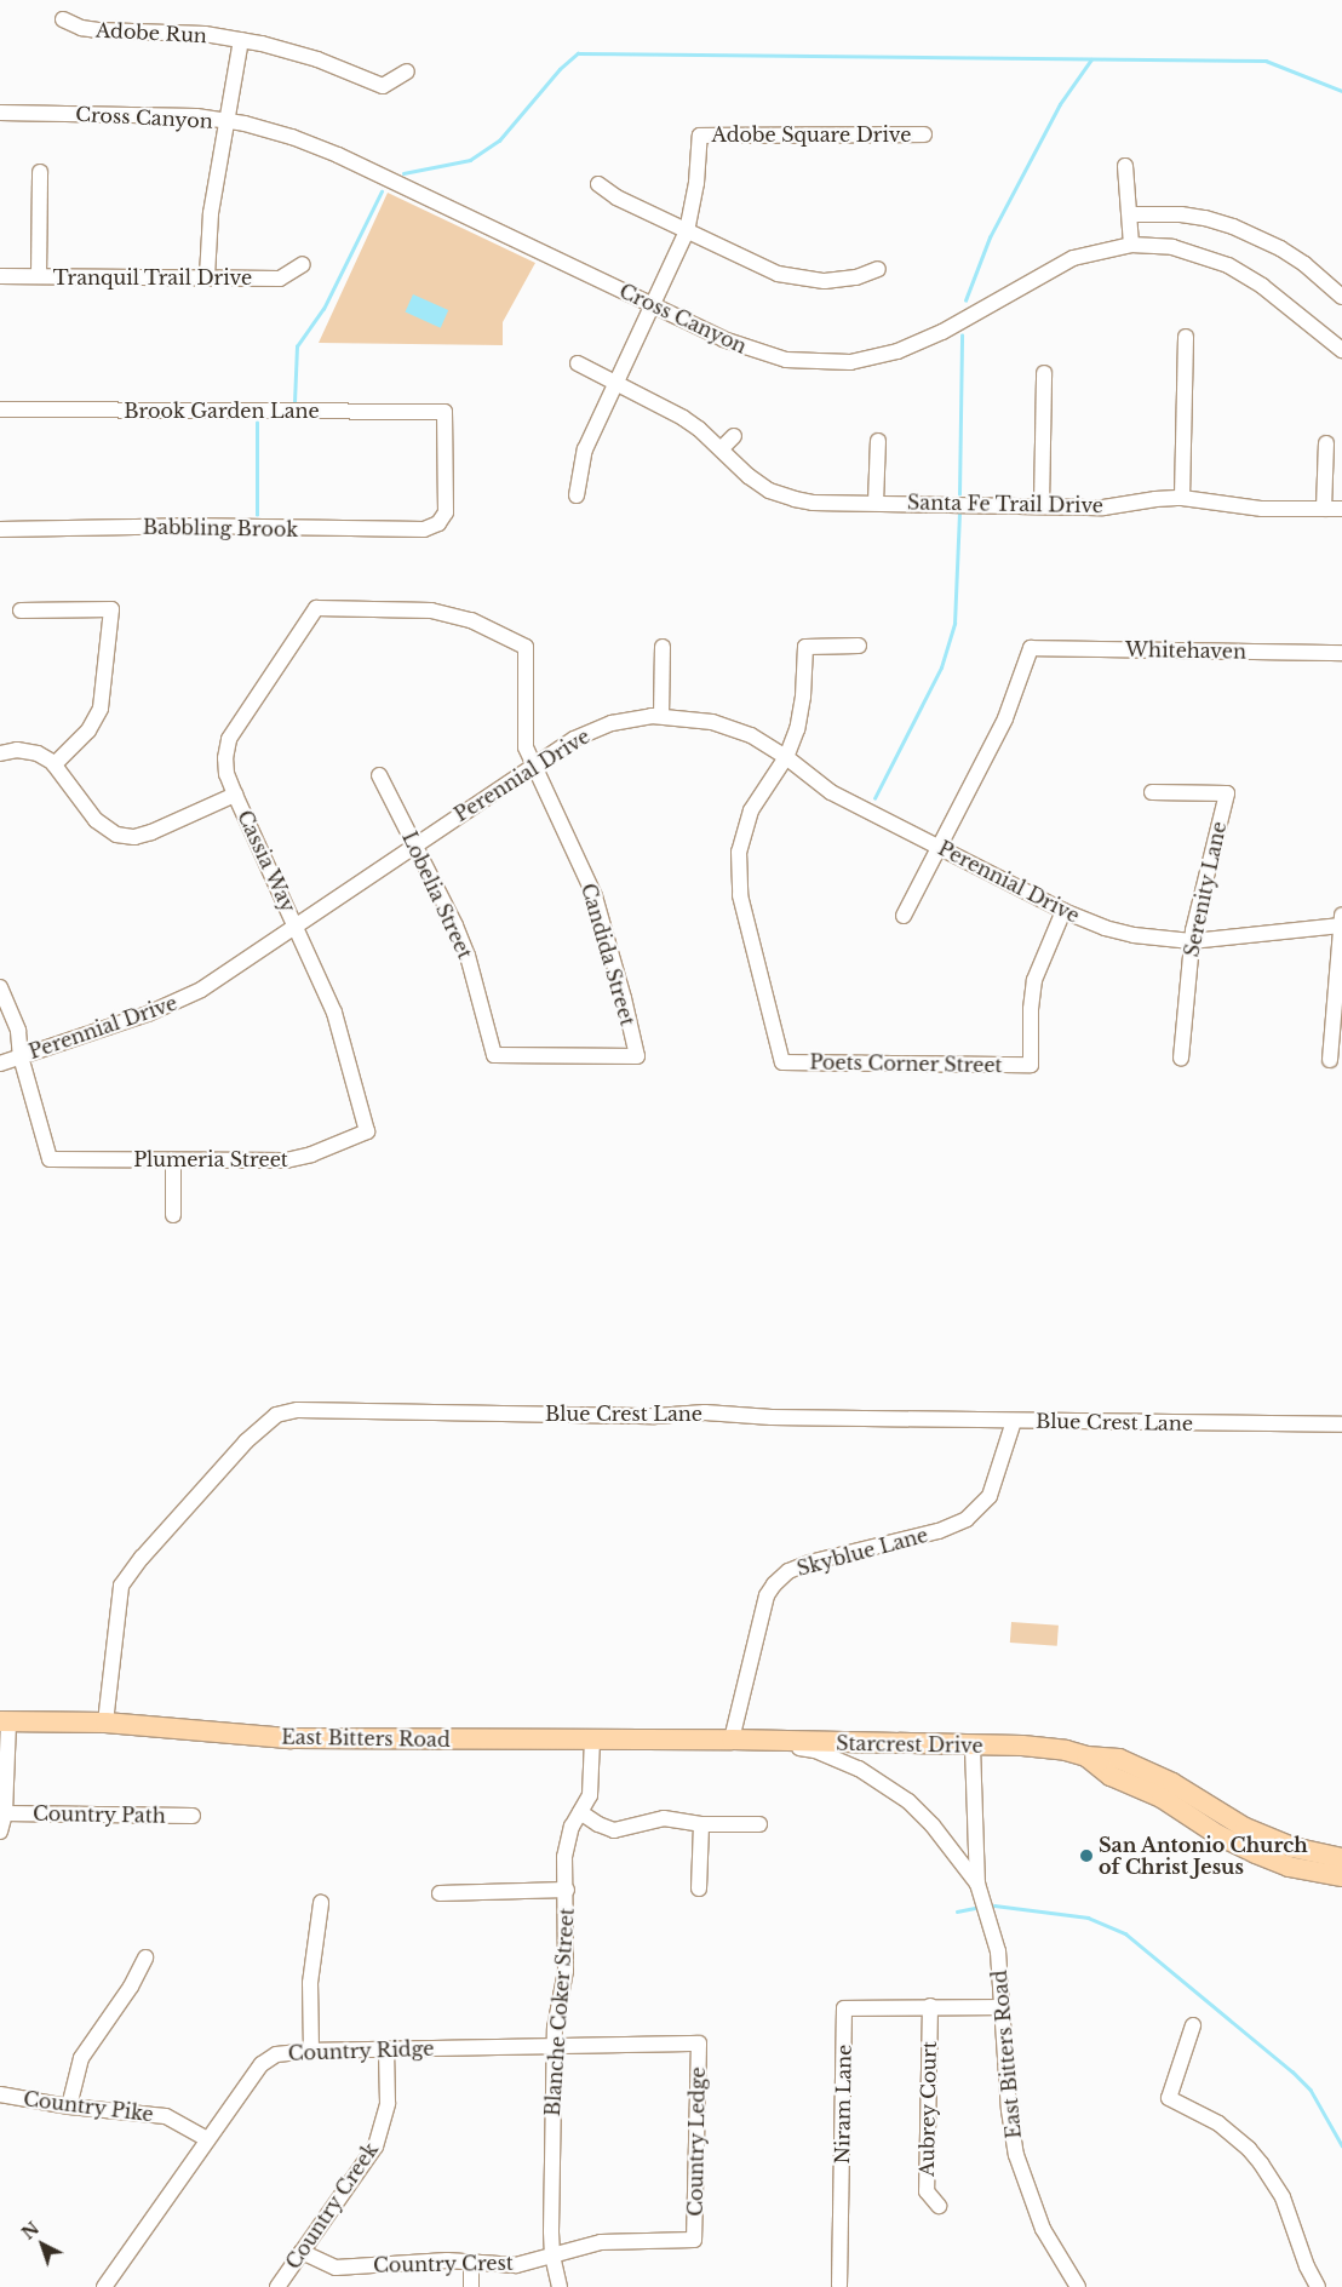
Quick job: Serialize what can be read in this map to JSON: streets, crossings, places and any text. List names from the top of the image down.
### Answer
{
  "streets": {
    "main road": ["East Bitters Road", "Starcrest Drive"],
    "street": [
      "Adobe Run",
      "Cross Canyon",
      "Adobe Square Drive",
      "Tranquil Trail Drive",
      "Brook Garden Lane",
      "Santa Fe Trail Drive",
      "Babbling Brook",
      "Whitehaven",
      "Perennial Drive",
      "Cassia Way",
      "Serenity Lane",
      "Lobelia Street",
      "Candida Street",
      "Poets Corner Street",
      "Plumeria Street",
      "Blue Crest Lane",
      "Skyblue Lane",
      "Country Path",
      "Blanche Coker Street",
      "Country Ridge",
      "Niram Lane",
      "Country Pike",
      "Aubrey Court",
      "Country Ledge",
      "Country Creek",
      "Country Crest"
    ]
  },
  "crossings": [
    ["Brook Garden Lane", "Babbling Brook"],
    ["Whitehaven", "Perennial Drive"],
    ["Perennial Drive", "Cassia Way"],
    ["Perennial Drive", "Serenity Lane"],
    ["Perennial Drive", "Lobelia Street"],
    ["Perennial Drive", "Candida Street"],
    ["Perennial Drive", "Poets Corner Street"],
    ["Perennial Drive", "Plumeria Street"],
    ["Cassia Way", "Candida Street"],
    ["Cassia Way", "Plumeria Street"],
    ["Lobelia Street", "Candida Street"],
    ["Blue Crest Lane", "Skyblue Lane"],
    ["Blue Crest Lane", "East Bitters Road"],
    ["Skyblue Lane", "East Bitters Road"],
    ["Skyblue Lane", "Starcrest Drive"],
    ["East Bitters Road", "Starcrest Drive"],
    ["East Bitters Road", "Blanche Coker Street"],
    ["Blanche Coker Street", "Country Ridge"],
    ["Blanche Coker Street", "Country Crest"],
    ["Country Ridge", "Country Pike"],
    ["Country Ridge", "Country Ledge"],
    ["Country Ridge", "Country Creek"],
    ["Niram Lane", "Aubrey Court"],
    ["Country Ledge", "Country Crest"],
    ["Country Creek", "Country Crest"]
  ],
  "places": ["San Antonio Church of Christ Jesus"],
  "north": "top left"
}
